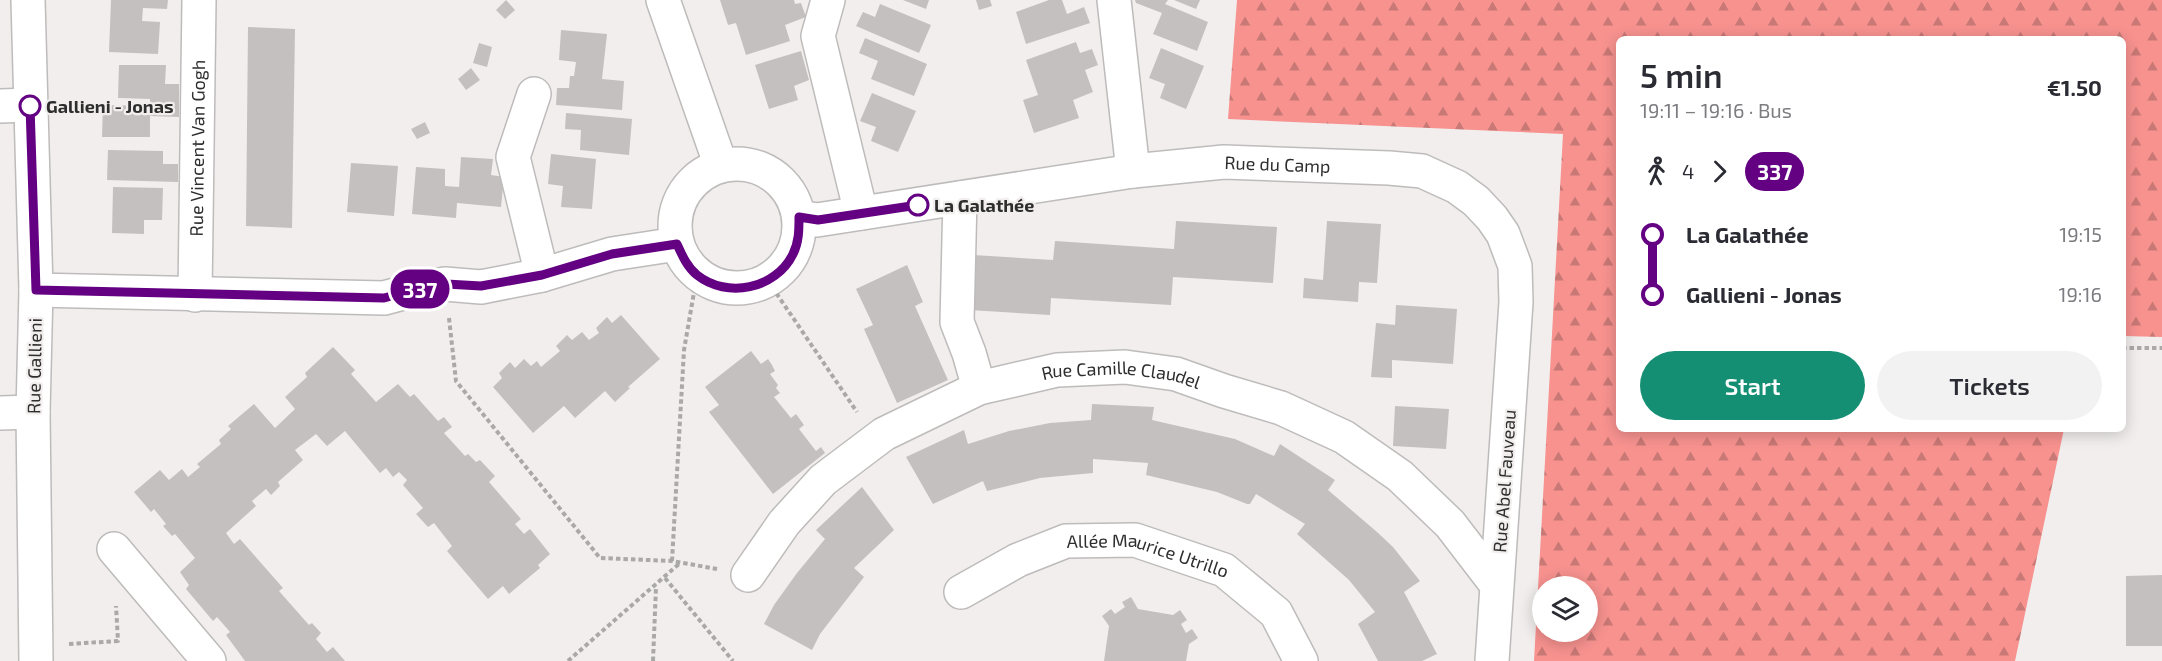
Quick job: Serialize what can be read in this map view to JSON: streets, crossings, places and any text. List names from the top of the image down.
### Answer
{
  "streets": {
    "street": [
      "Rue Vincent Van Gogh",
      "Rue du Camp",
      "Rue Gallieni",
      "Rue Camille Claudel",
      "Rue Abel Fauveau",
      "Allée Maurice Utrillo"
    ]
  },
  "crossings": [
    ["Rue du Camp", "Rue Abel Fauveau"],
    ["Rue Camille Claudel", "Rue Abel Fauveau"]
  ],
  "places": ["Gallieni - Jonas", "La Galathée"],
  "lines": ["bus line 337"],
  "page": {
    "on_map": "337",
    "heading": ["5 min", "19:11 – 19:16 · Bus", "€1.50"],
    "legs": ["4", "337"],
    "list": [
      {
        "name": "La Galathée",
        "value": "19:15"
      },
      {
        "name": "Gallieni - Jonas",
        "value": "19:16"
      }
    ],
    "buttons": ["Start", "Tickets"]
  }
}
